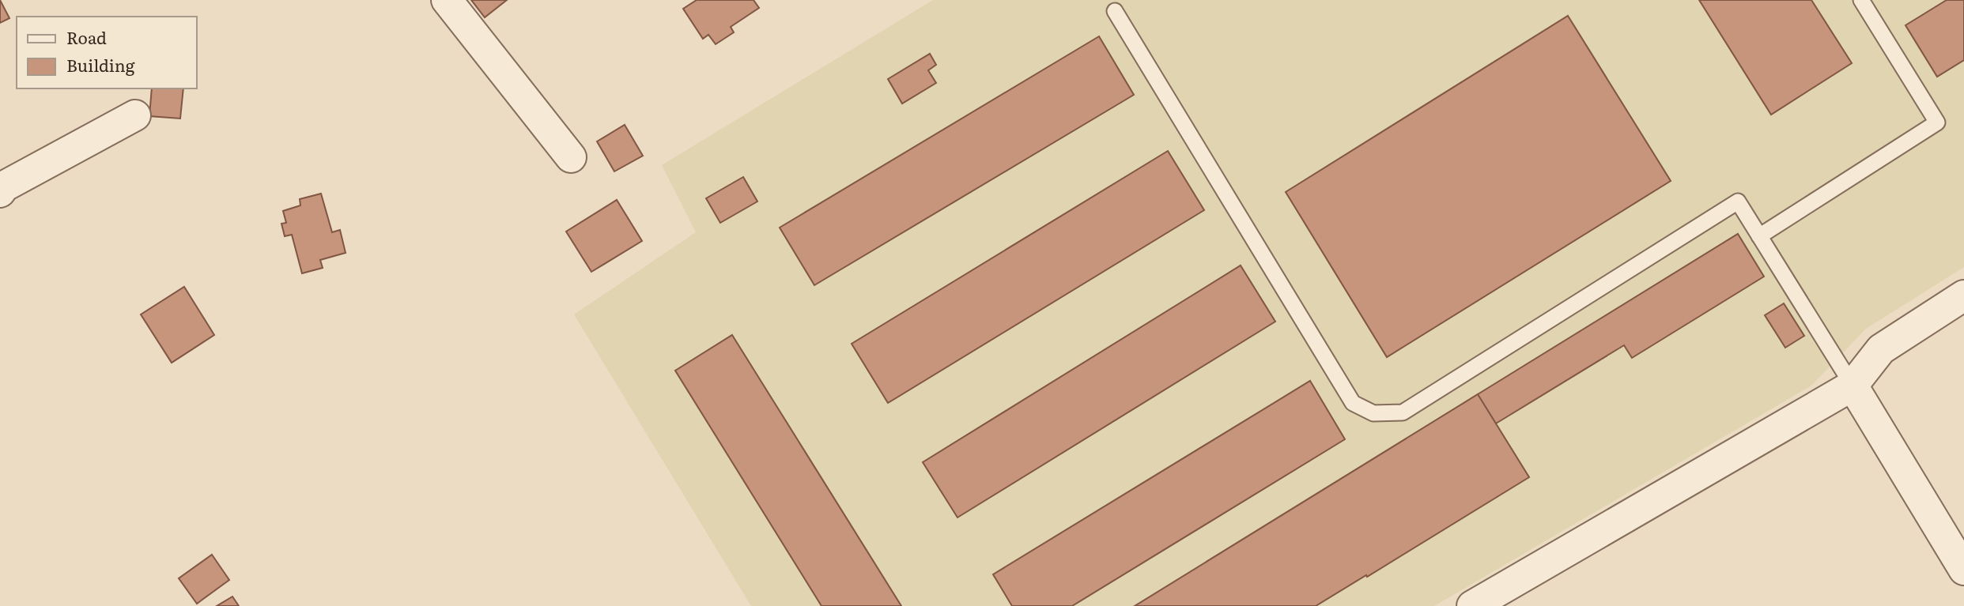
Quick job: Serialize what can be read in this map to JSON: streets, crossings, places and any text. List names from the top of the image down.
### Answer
{
  "legend": ["Road", "Building"]
}
